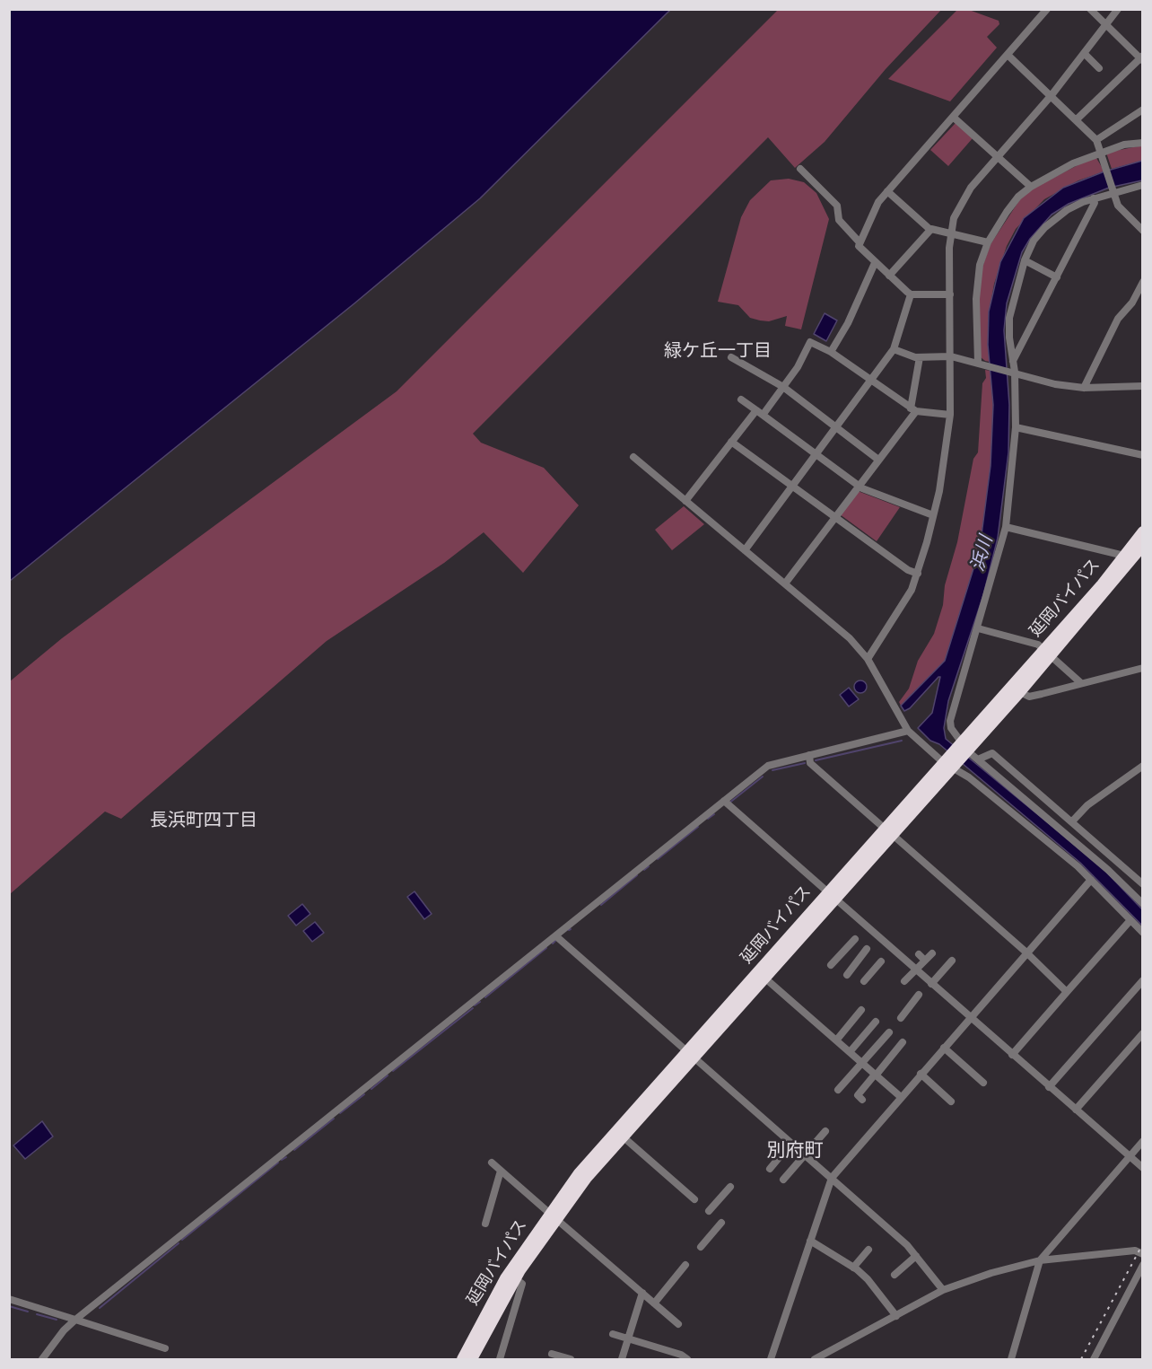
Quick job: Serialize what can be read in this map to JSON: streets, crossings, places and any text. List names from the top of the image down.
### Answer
{
  "streets": {
    "highway": ["延岡バイパス"]
  },
  "districts": ["緑ケ丘一丁目", "長浜町四丁目", "別府町"],
  "water": ["浜川"]
}
